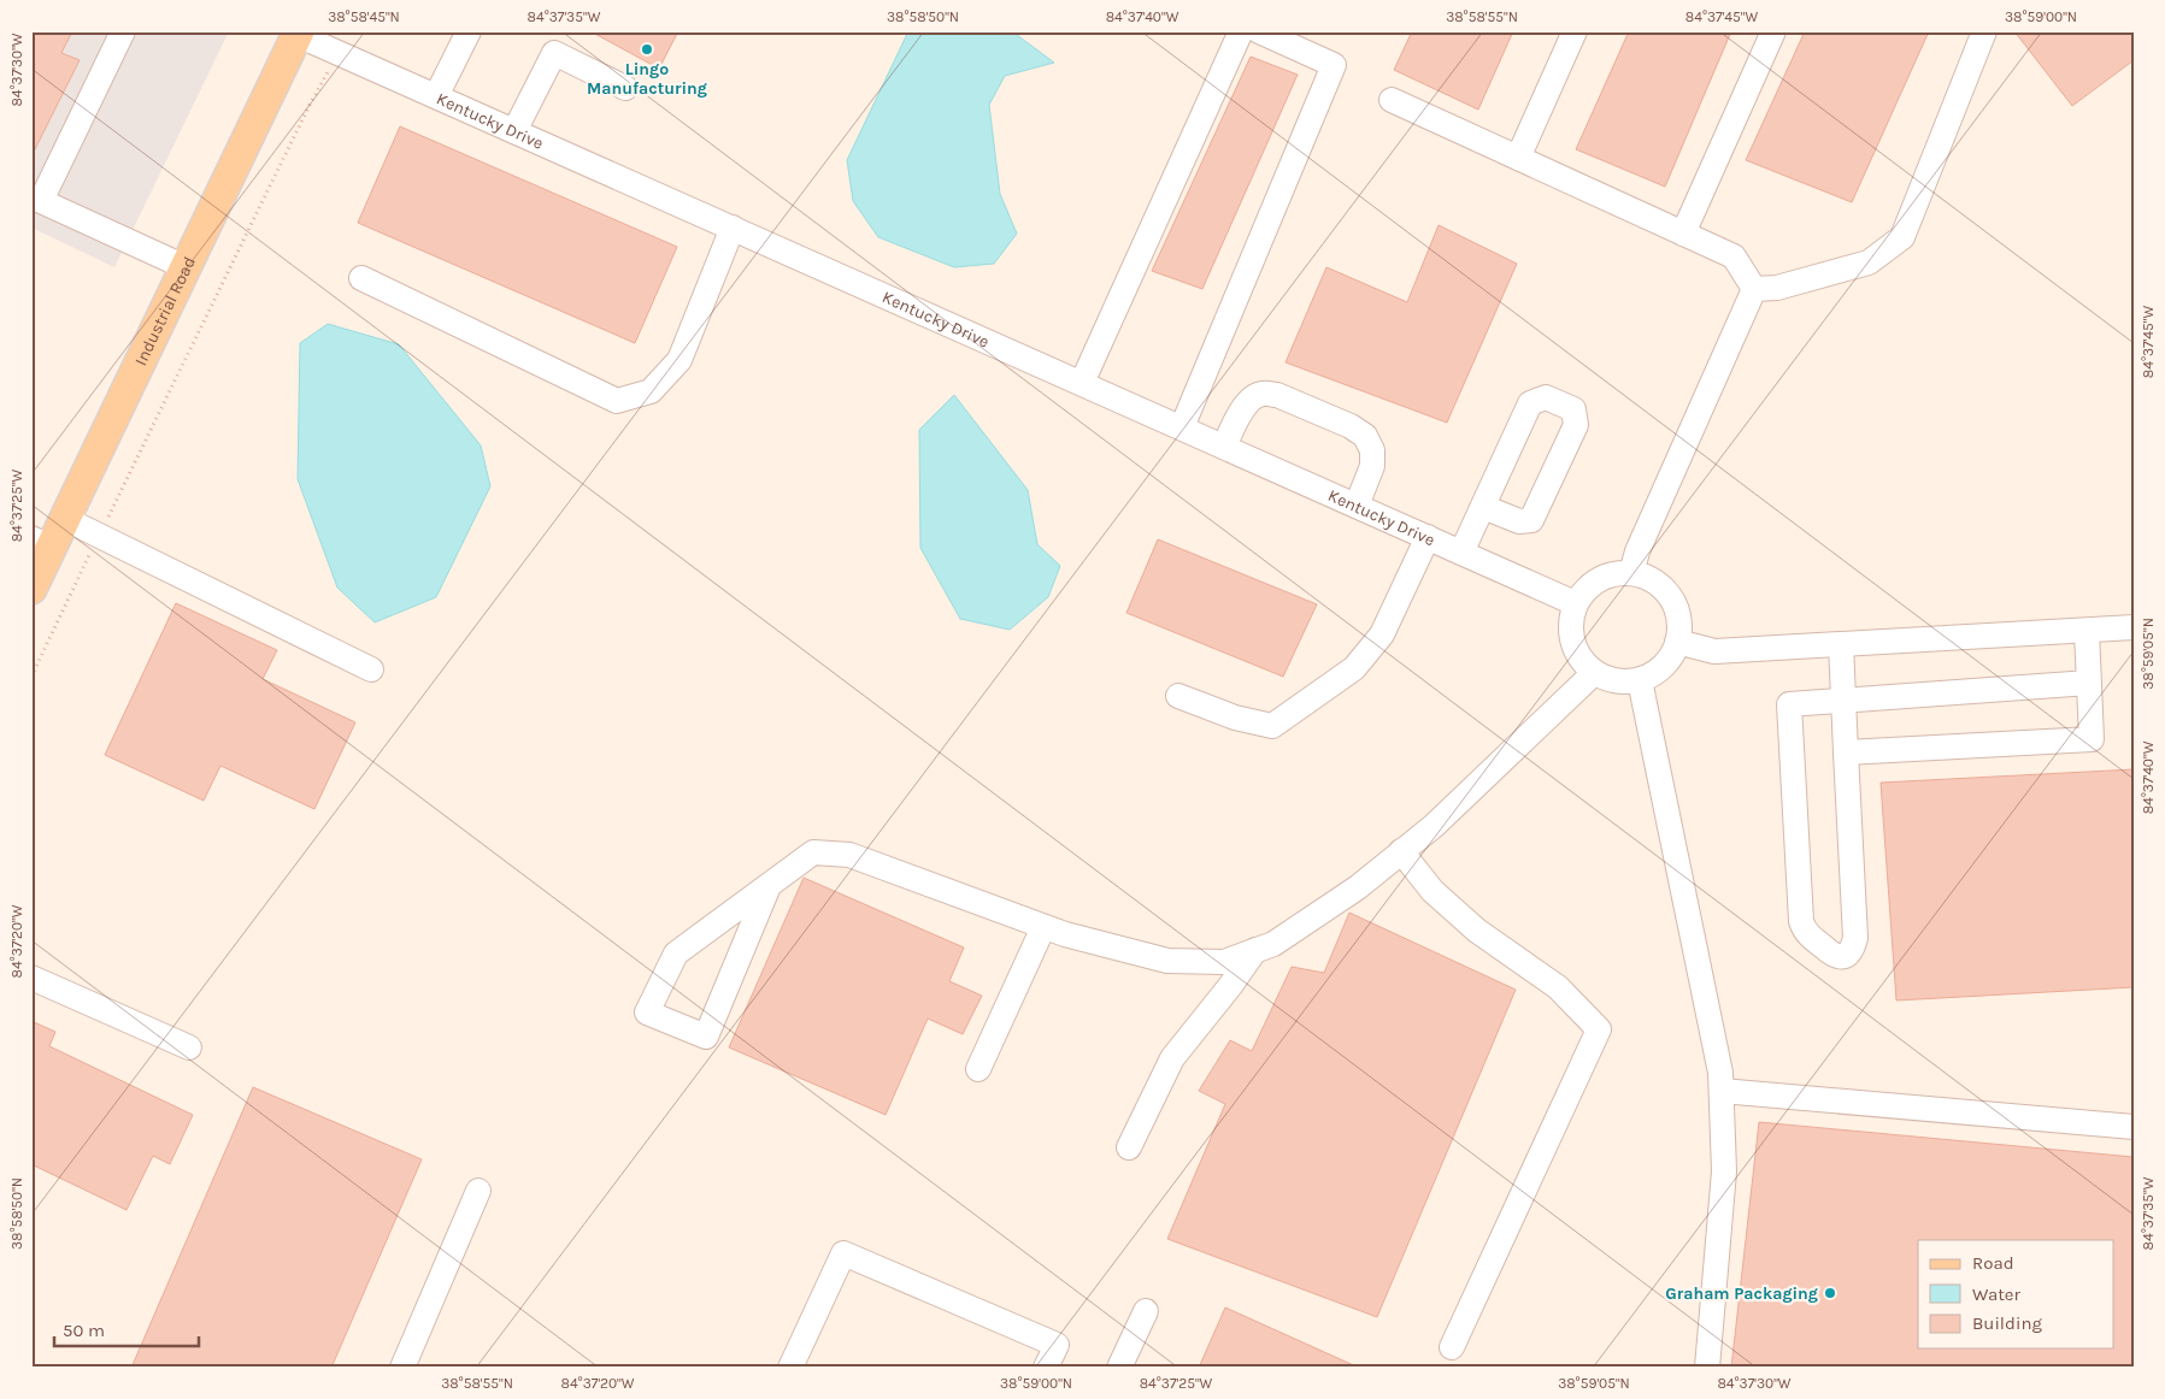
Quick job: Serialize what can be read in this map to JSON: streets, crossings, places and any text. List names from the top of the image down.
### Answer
{
  "streets": {
    "main road": ["Industrial Road"],
    "street": ["Kentucky Drive"]
  },
  "crossings": [
    ["Kentucky Drive", "Industrial Road"]
  ],
  "places": ["Lingo Manufacturing", "Graham Packaging"],
  "legend": ["Road", "Water", "Building"],
  "scale_bar": "50 m",
  "coordinates": [
    "38°58'45\"N",
    "84°37'35\"W",
    "38°58'50\"N",
    "84°37'40\"W",
    "38°58'55\"N",
    "84°37'45\"W",
    "38°59'00\"N",
    "84°37'30\"W",
    "84°37'25\"W",
    "38°59'05\"N",
    "84°37'20\"W"
  ]
}
